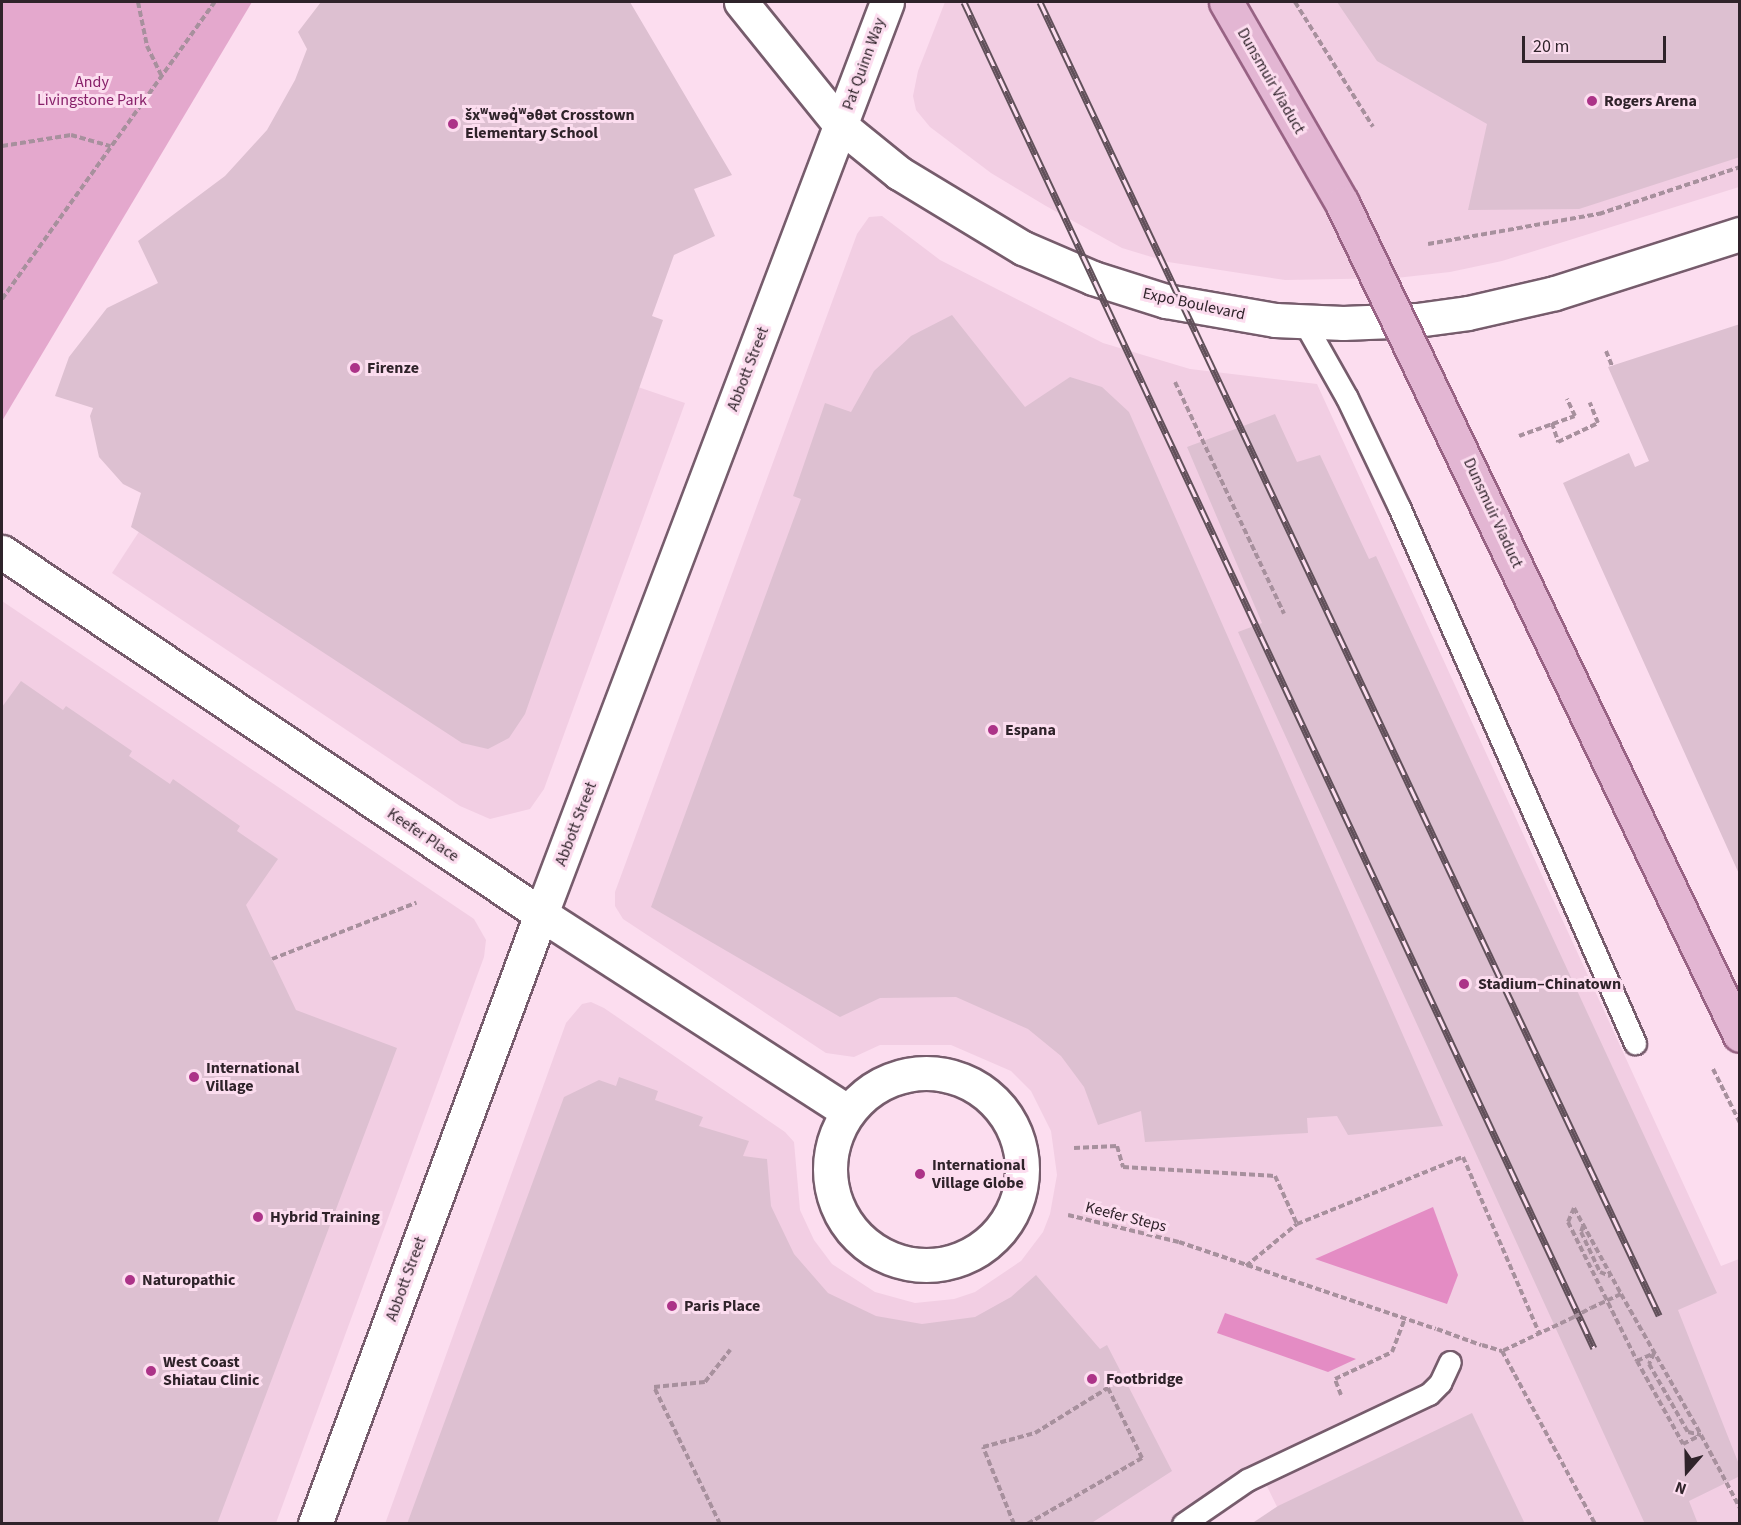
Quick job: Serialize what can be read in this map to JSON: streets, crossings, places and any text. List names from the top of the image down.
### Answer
{
  "streets": {
    "main road": ["Dunsmuir Viaduct"],
    "street": [
      "Pat Quinn Way",
      "Expo Boulevard",
      "Abbott Street",
      "Keefer Place"
    ],
    "path": ["Keefer Steps"]
  },
  "crossings": [
    ["Pat Quinn Way", "Expo Boulevard"],
    ["Pat Quinn Way", "Abbott Street"],
    ["Expo Boulevard", "Abbott Street"],
    ["Abbott Street", "Keefer Place"]
  ],
  "parks": ["Andy Livingstone Park"],
  "places": [
    "Rogers Arena",
    "šxʷwəq̓ʷəθət Crosstown Elementary School",
    "Firenze",
    "Espana",
    "Stadium–Chinatown",
    "International Village",
    "International Village Globe",
    "Hybrid Training",
    "Naturopathic",
    "Paris Place",
    "West Coast Shiatau Clinic",
    "Footbridge"
  ],
  "scale_bar": "20 m",
  "north": "bottom"
}
